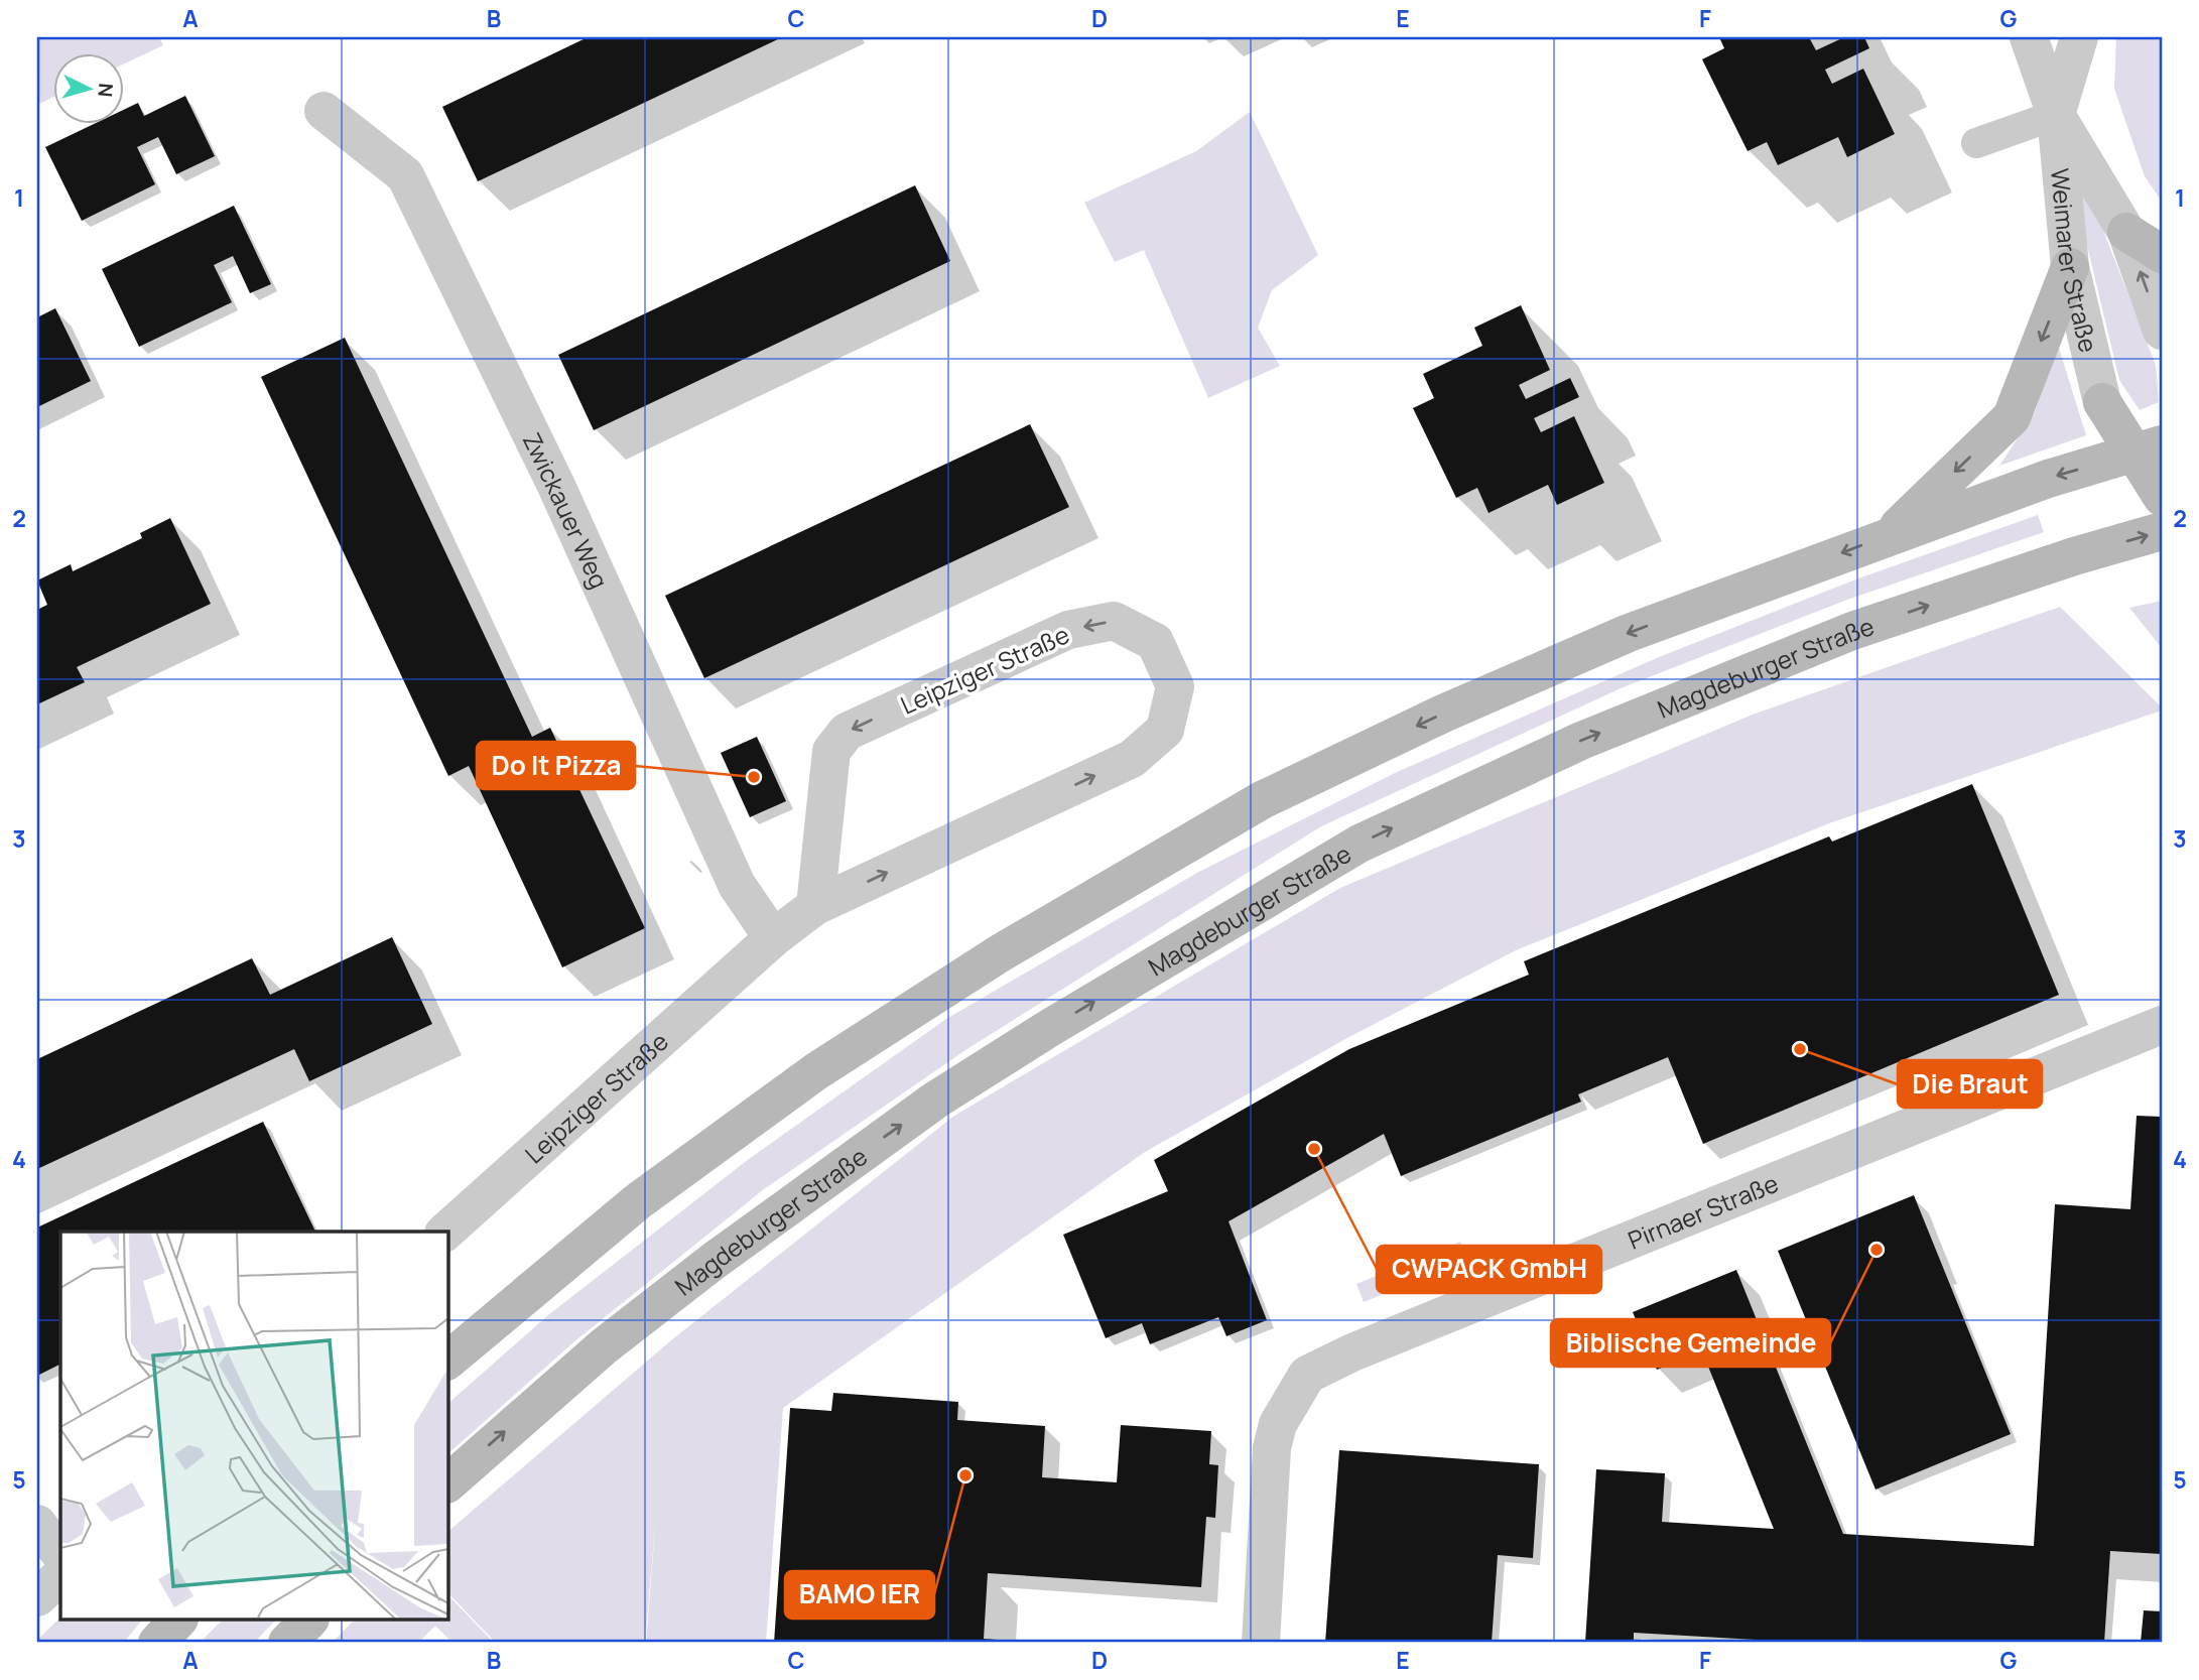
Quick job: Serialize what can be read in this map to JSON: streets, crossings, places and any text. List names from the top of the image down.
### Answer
{
  "streets": {
    "main road": ["Magdeburger Straße"],
    "street": [
      "Weimarer Straße",
      "Zwickauer Weg",
      "Leipziger Straße",
      "Pirnaer Straße"
    ]
  },
  "crossings": [
    ["Zwickauer Weg", "Leipziger Straße"]
  ],
  "places": [
    "Do It Pizza",
    "Die Braut",
    "CWPACK GmbH",
    "Biblische Gemeinde",
    "BAMO IER"
  ],
  "north": "right",
  "grid": {
    "columns": [
      "A",
      "B",
      "C",
      "D",
      "E",
      "F",
      "G"
    ],
    "rows": [
      "1",
      "2",
      "3",
      "4",
      "5"
    ]
  }
}
